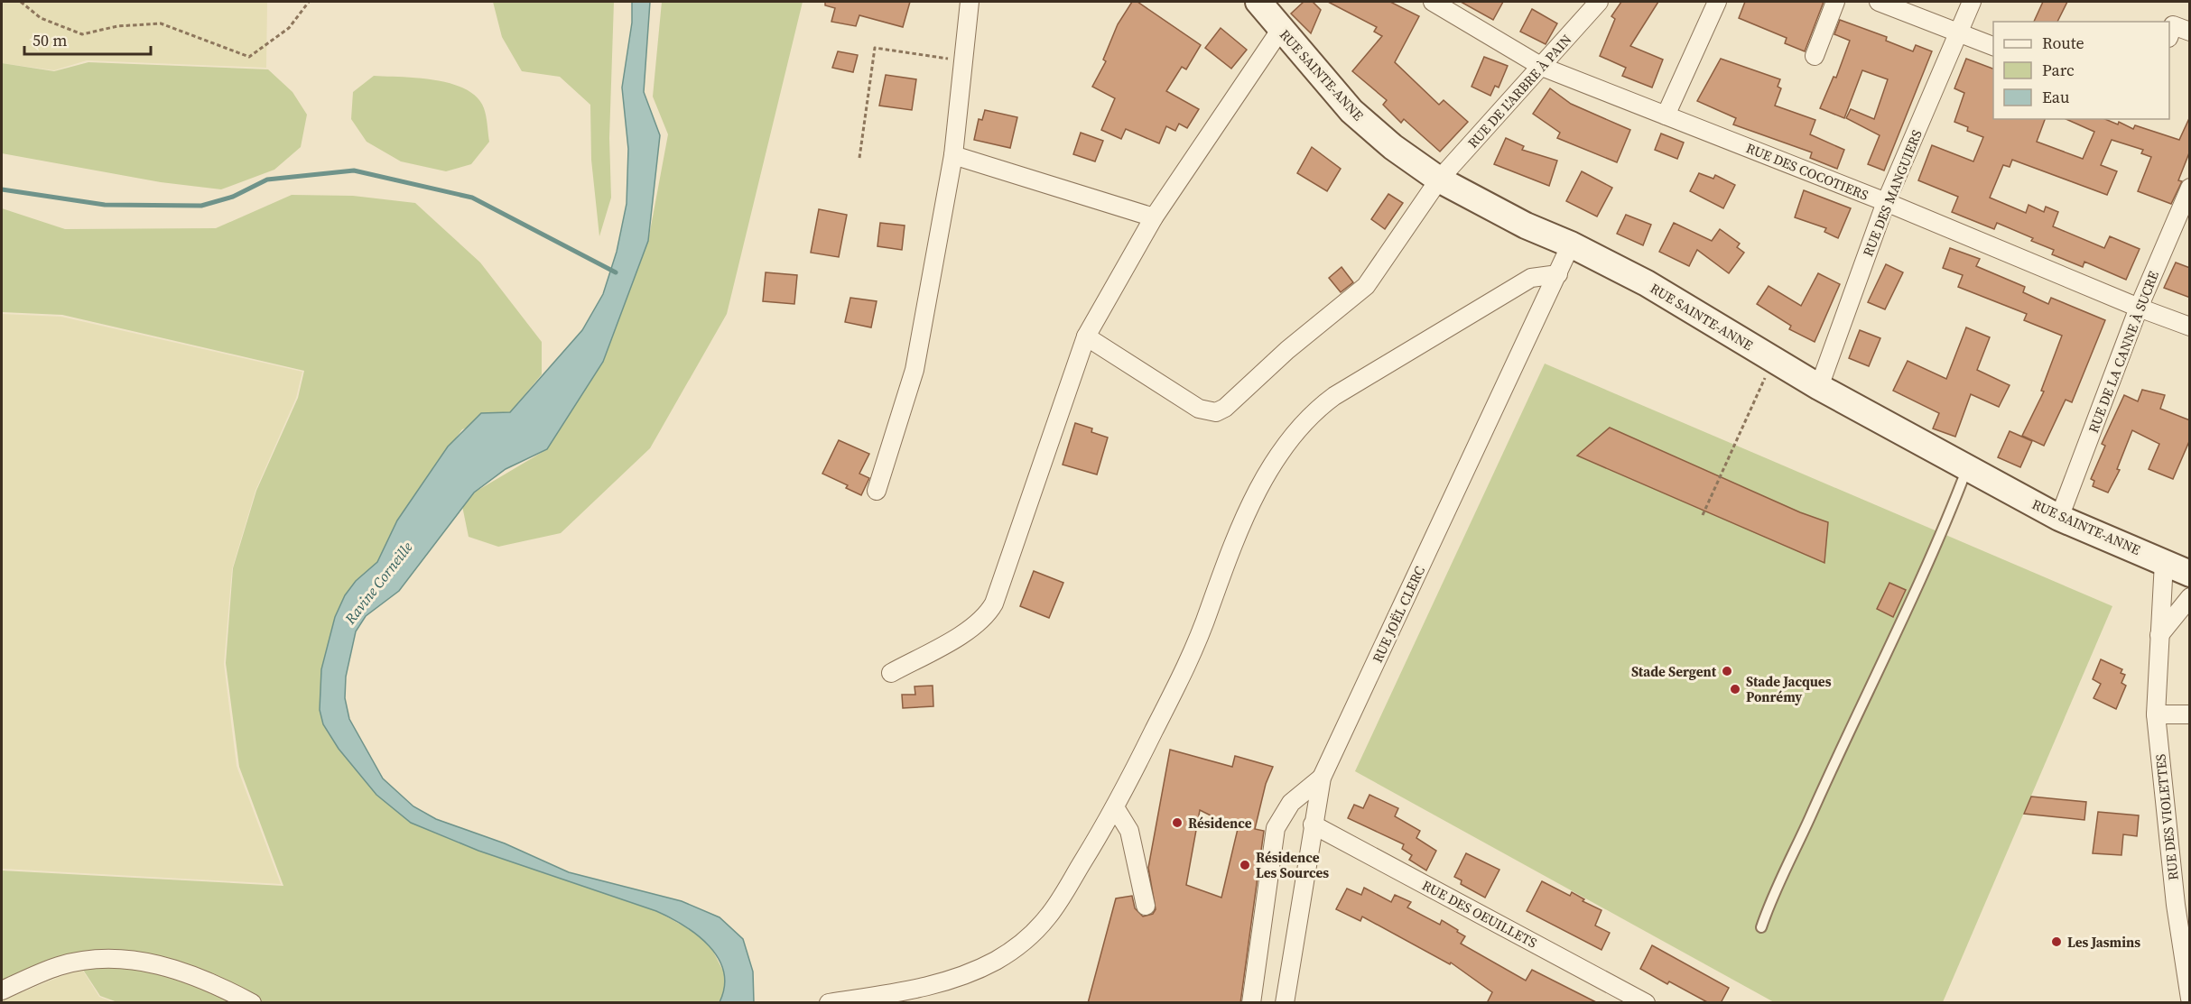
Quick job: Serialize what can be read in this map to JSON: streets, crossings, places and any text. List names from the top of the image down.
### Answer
{
  "streets": {
    "main road": ["RUE SAINTE-ANNE"],
    "street": [
      "RUE DE L'ARBRE À PAIN",
      "RUE DES COCOTIERS",
      "RUE DES MANGUIERS",
      "RUE DE LA CANNE À SUCRE",
      "RUE JOËL CLERC",
      "RUE DES VIOLETTES",
      "RUE DES OEUILLETS"
    ]
  },
  "crossings": [
    ["RUE SAINTE-ANNE", "RUE DE L'ARBRE À PAIN"],
    ["RUE SAINTE-ANNE", "RUE DES MANGUIERS"],
    ["RUE SAINTE-ANNE", "RUE DE LA CANNE À SUCRE"],
    ["RUE SAINTE-ANNE", "RUE JOËL CLERC"],
    ["RUE SAINTE-ANNE", "RUE DES VIOLETTES"],
    ["RUE DE L'ARBRE À PAIN", "RUE DES COCOTIERS"],
    ["RUE DES COCOTIERS", "RUE DES MANGUIERS"],
    ["RUE DES COCOTIERS", "RUE DE LA CANNE À SUCRE"],
    ["RUE JOËL CLERC", "RUE DES OEUILLETS"]
  ],
  "water": ["Ravine Corneille"],
  "places": [
    "Stade Sergent",
    "Stade Jacques Ponrémy",
    "Résidence",
    "Résidence Les Sources",
    "Les Jasmins"
  ],
  "legend": ["Route", "Parc", "Eau"],
  "scale_bar": "50 m"
}
